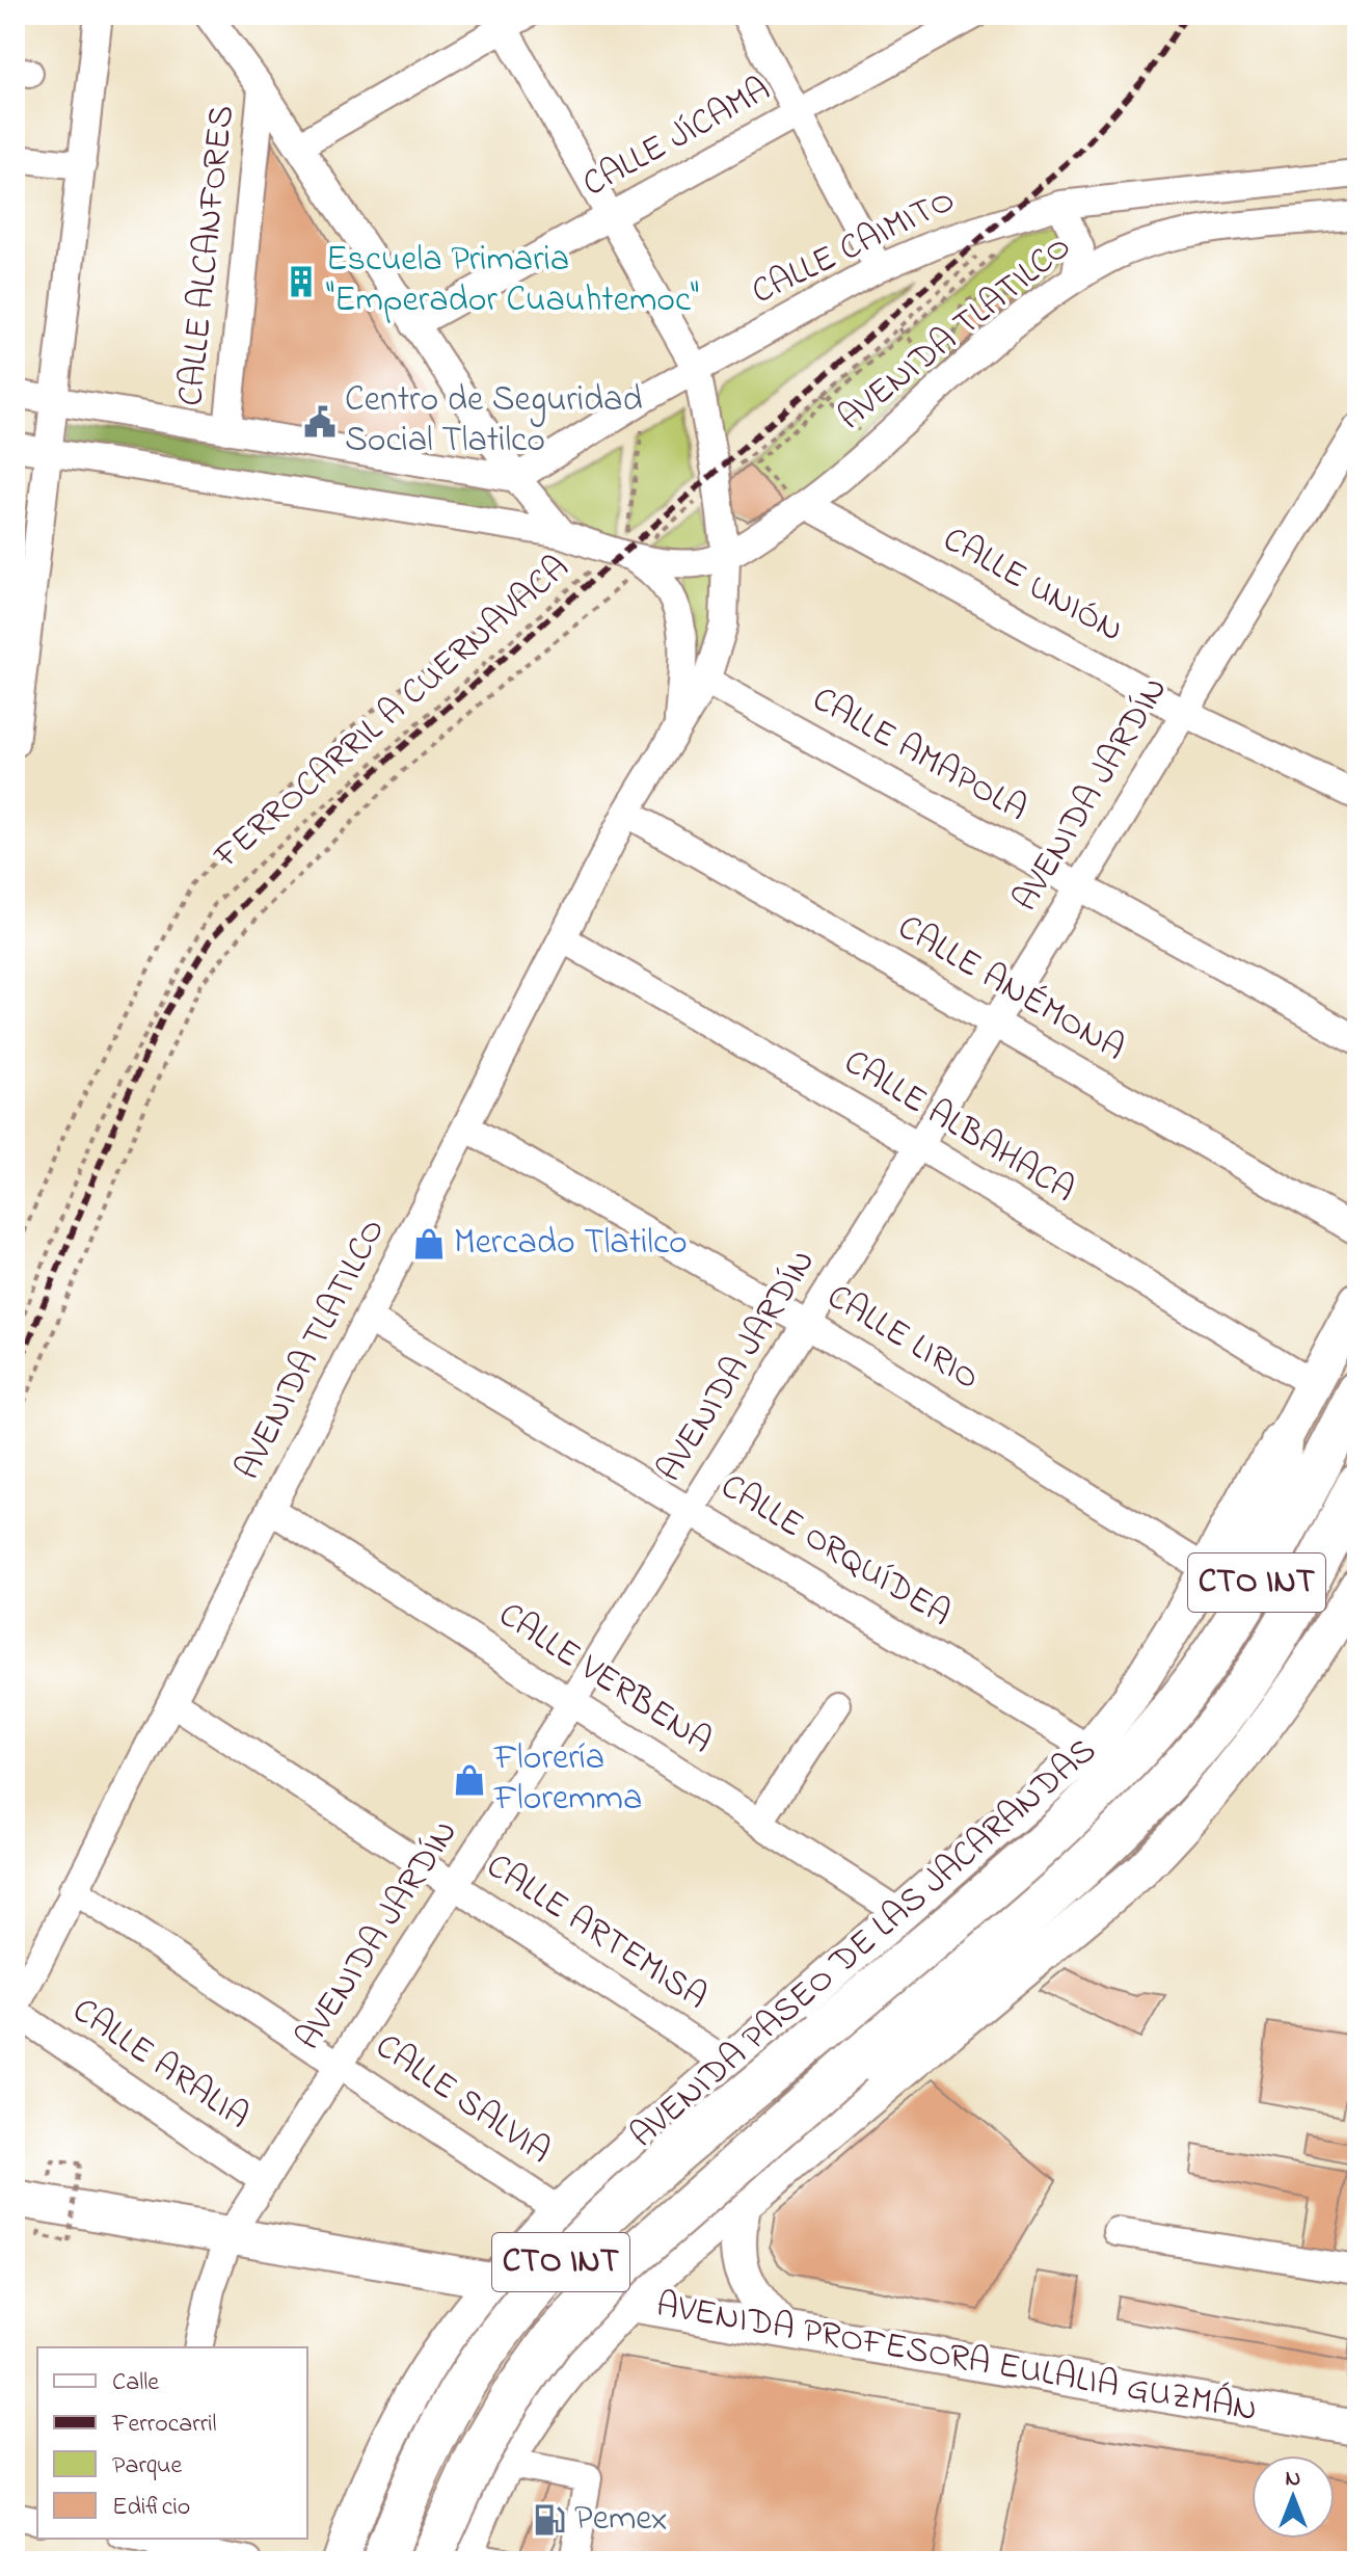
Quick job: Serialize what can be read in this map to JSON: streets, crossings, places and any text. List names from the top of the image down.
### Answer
{
  "streets": {
    "highway": ["CTO INT"],
    "main road": ["AVENIDA PASEO DE LAS JACARANDAS", "AVENIDA PROFESORA EULALIA GUZMÁN"],
    "street": [
      "CALLE JÍCAMA",
      "CALLE CAIMITO",
      "CALLE ALCANFORES",
      "AVENIDA TLATILCO",
      "CALLE UNIÓN",
      "CALLE AMAPOLA",
      "AVENIDA JARDÍN",
      "CALLE ANÉMONA",
      "CALLE ALBAHACA",
      "CALLE LIRIO",
      "CALLE ORQUÍDEA",
      "CALLE VERBENA",
      "CALLE ARTEMISA",
      "CALLE ARALIA",
      "CALLE SALVIA"
    ],
    "path": ["FERROCARRIL A CUERNAVACA"]
  },
  "crossings": [
    ["AVENIDA TLATILCO", "CALLE UNIÓN"],
    ["AVENIDA TLATILCO", "FERROCARRIL A CUERNAVACA"],
    ["AVENIDA TLATILCO", "CALLE AMAPOLA"],
    ["AVENIDA TLATILCO", "CALLE ANÉMONA"],
    ["AVENIDA TLATILCO", "CALLE ALBAHACA"],
    ["AVENIDA TLATILCO", "CALLE LIRIO"],
    ["AVENIDA TLATILCO", "CALLE ORQUÍDEA"],
    ["AVENIDA TLATILCO", "CALLE VERBENA"],
    ["AVENIDA TLATILCO", "CALLE ARTEMISA"],
    ["AVENIDA TLATILCO", "CALLE ARALIA"],
    ["AVENIDA TLATILCO", "CALLE SALVIA"],
    ["CALLE UNIÓN", "AVENIDA JARDÍN"],
    ["CALLE AMAPOLA", "AVENIDA JARDÍN"],
    ["AVENIDA JARDÍN", "CALLE ANÉMONA"],
    ["AVENIDA JARDÍN", "CALLE ALBAHACA"],
    ["AVENIDA JARDÍN", "CALLE LIRIO"],
    ["AVENIDA JARDÍN", "CALLE ORQUÍDEA"],
    ["AVENIDA JARDÍN", "CALLE VERBENA"],
    ["AVENIDA JARDÍN", "CALLE ARTEMISA"],
    ["AVENIDA JARDÍN", "CALLE ARALIA"],
    ["AVENIDA JARDÍN", "CALLE SALVIA"],
    ["AVENIDA JARDÍN", "AVENIDA PROFESORA EULALIA GUZMÁN"],
    ["CALLE ALBAHACA", "AVENIDA PASEO DE LAS JACARANDAS"],
    ["CALLE LIRIO", "AVENIDA PASEO DE LAS JACARANDAS"],
    ["CALLE ORQUÍDEA", "AVENIDA PASEO DE LAS JACARANDAS"],
    ["CTO INT", "AVENIDA PROFESORA EULALIA GUZMÁN"],
    ["CALLE VERBENA", "AVENIDA PASEO DE LAS JACARANDAS"],
    ["CALLE ARTEMISA", "AVENIDA PASEO DE LAS JACARANDAS"],
    ["AVENIDA PASEO DE LAS JACARANDAS", "CALLE SALVIA"],
    ["AVENIDA PASEO DE LAS JACARANDAS", "AVENIDA PROFESORA EULALIA GUZMÁN"]
  ],
  "places": {
    "building": ["Escuela Primaria \"Emperador Cuauhtemoc\""],
    "public building": ["Centro de Seguridad Social Tlatilco"],
    "shop": ["Mercado Tlatilco", "Florería Floremma"],
    "fuel station": ["Pemex"]
  },
  "legend": [
    "Calle",
    "Ferrocarril",
    "Parque",
    "Edificio"
  ],
  "north": "top"
}
